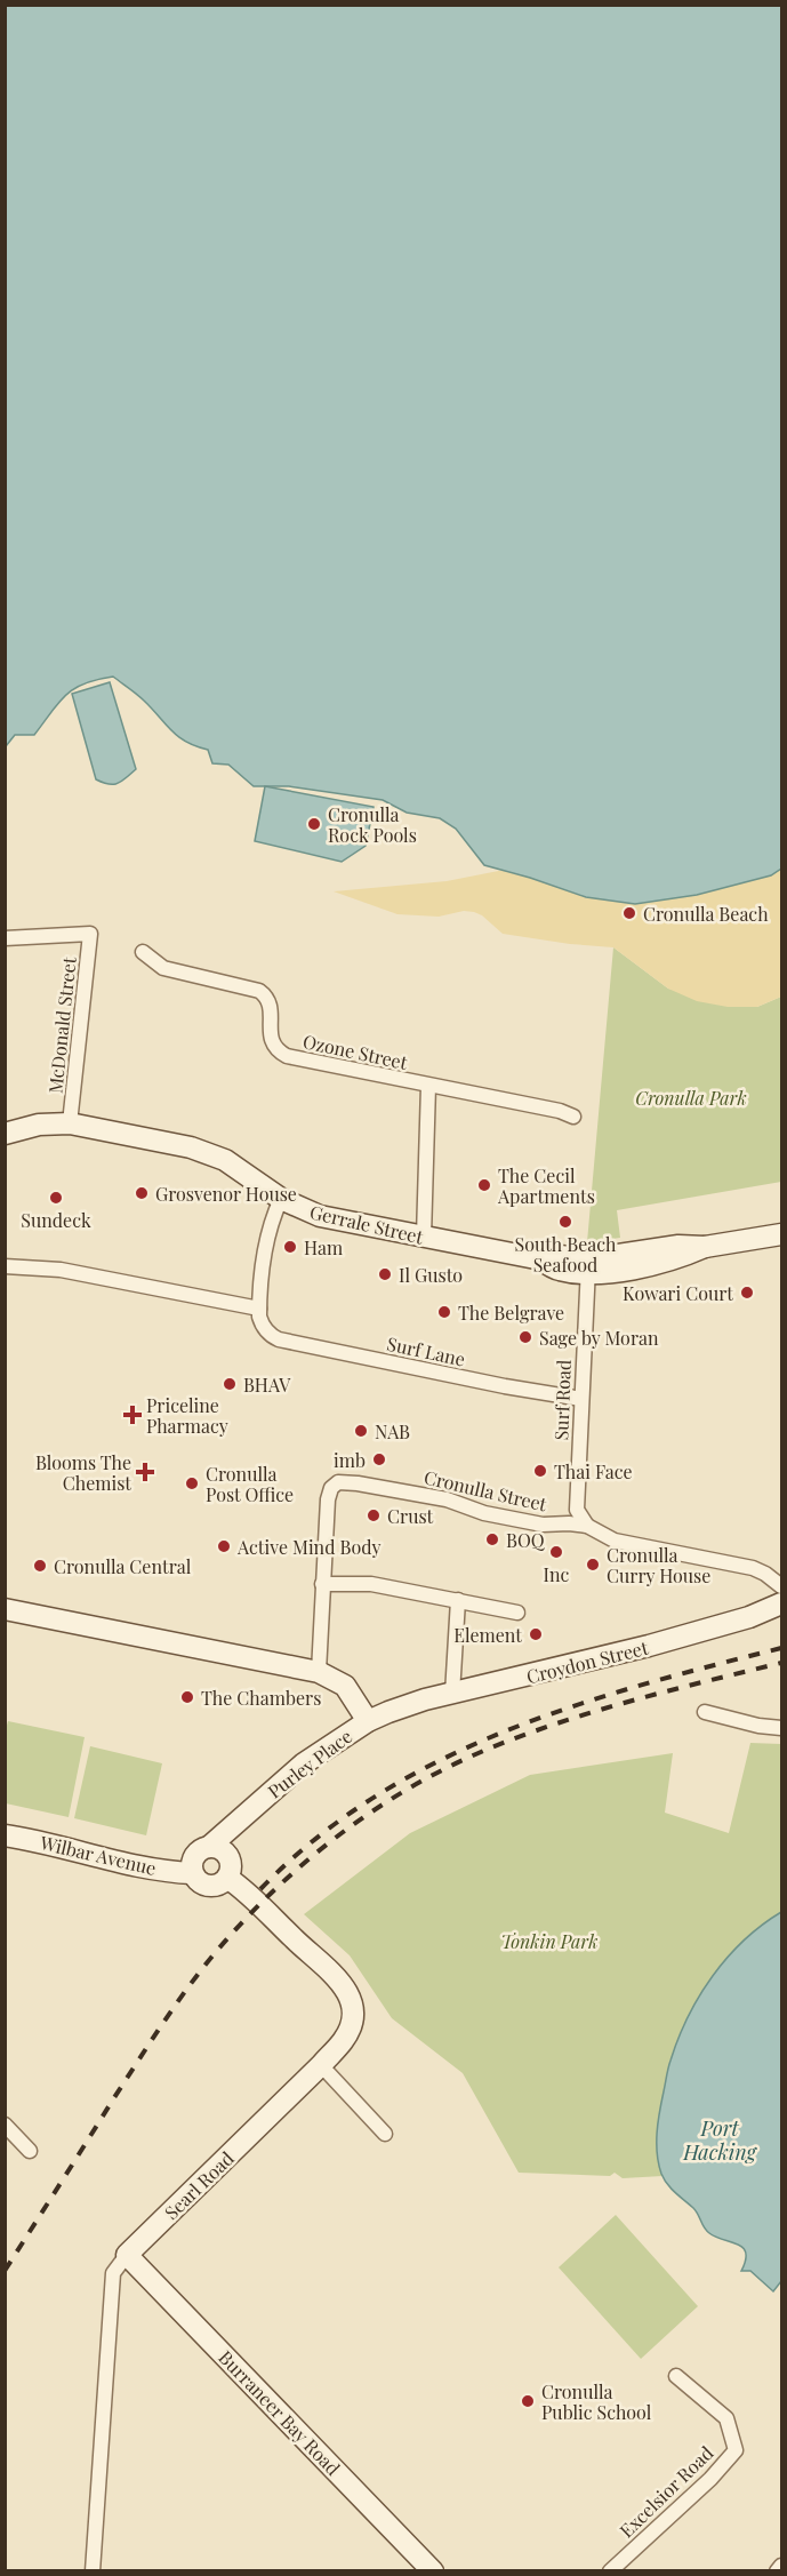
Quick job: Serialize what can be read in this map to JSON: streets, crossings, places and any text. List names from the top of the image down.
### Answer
{
  "streets": {
    "street": [
      "McDonald Street",
      "Ozone Street",
      "Gerrale Street",
      "Surf Lane",
      "Surf Road",
      "Cronulla Street",
      "Croydon Street",
      "Purley Place",
      "Wilbar Avenue",
      "Searl Road",
      "Burraneer Bay Road",
      "Excelsior Road"
    ]
  },
  "crossings": [
    ["McDonald Street", "Gerrale Street"],
    ["Gerrale Street", "Surf Road"],
    ["Surf Lane", "Surf Road"],
    ["Surf Road", "Cronulla Street"],
    ["Croydon Street", "Purley Place"],
    ["Purley Place", "Wilbar Avenue"],
    ["Purley Place", "Searl Road"],
    ["Wilbar Avenue", "Searl Road"],
    ["Searl Road", "Burraneer Bay Road"]
  ],
  "water": ["Port Hacking"],
  "parks": ["Cronulla Park", "Tonkin Park"],
  "places": {
    "other": [
      "Cronulla Rock Pools",
      "Cronulla Beach",
      "The Cecil Apartments",
      "Grosvenor House",
      "Sundeck",
      "South Beach Seafood",
      "Ham",
      "Il Gusto",
      "Kowari Court",
      "The Belgrave",
      "Sage by Moran",
      "BHAV",
      "NAB",
      "imb",
      "Thai Face",
      "Cronulla Post Office",
      "Crust",
      "BOQ",
      "Active Mind Body",
      "Inc",
      "Cronulla Curry House",
      "Cronulla Central",
      "Element",
      "The Chambers",
      "Cronulla Public School"
    ],
    "health": ["Priceline Pharmacy", "Blooms The Chemist"]
  }
}
